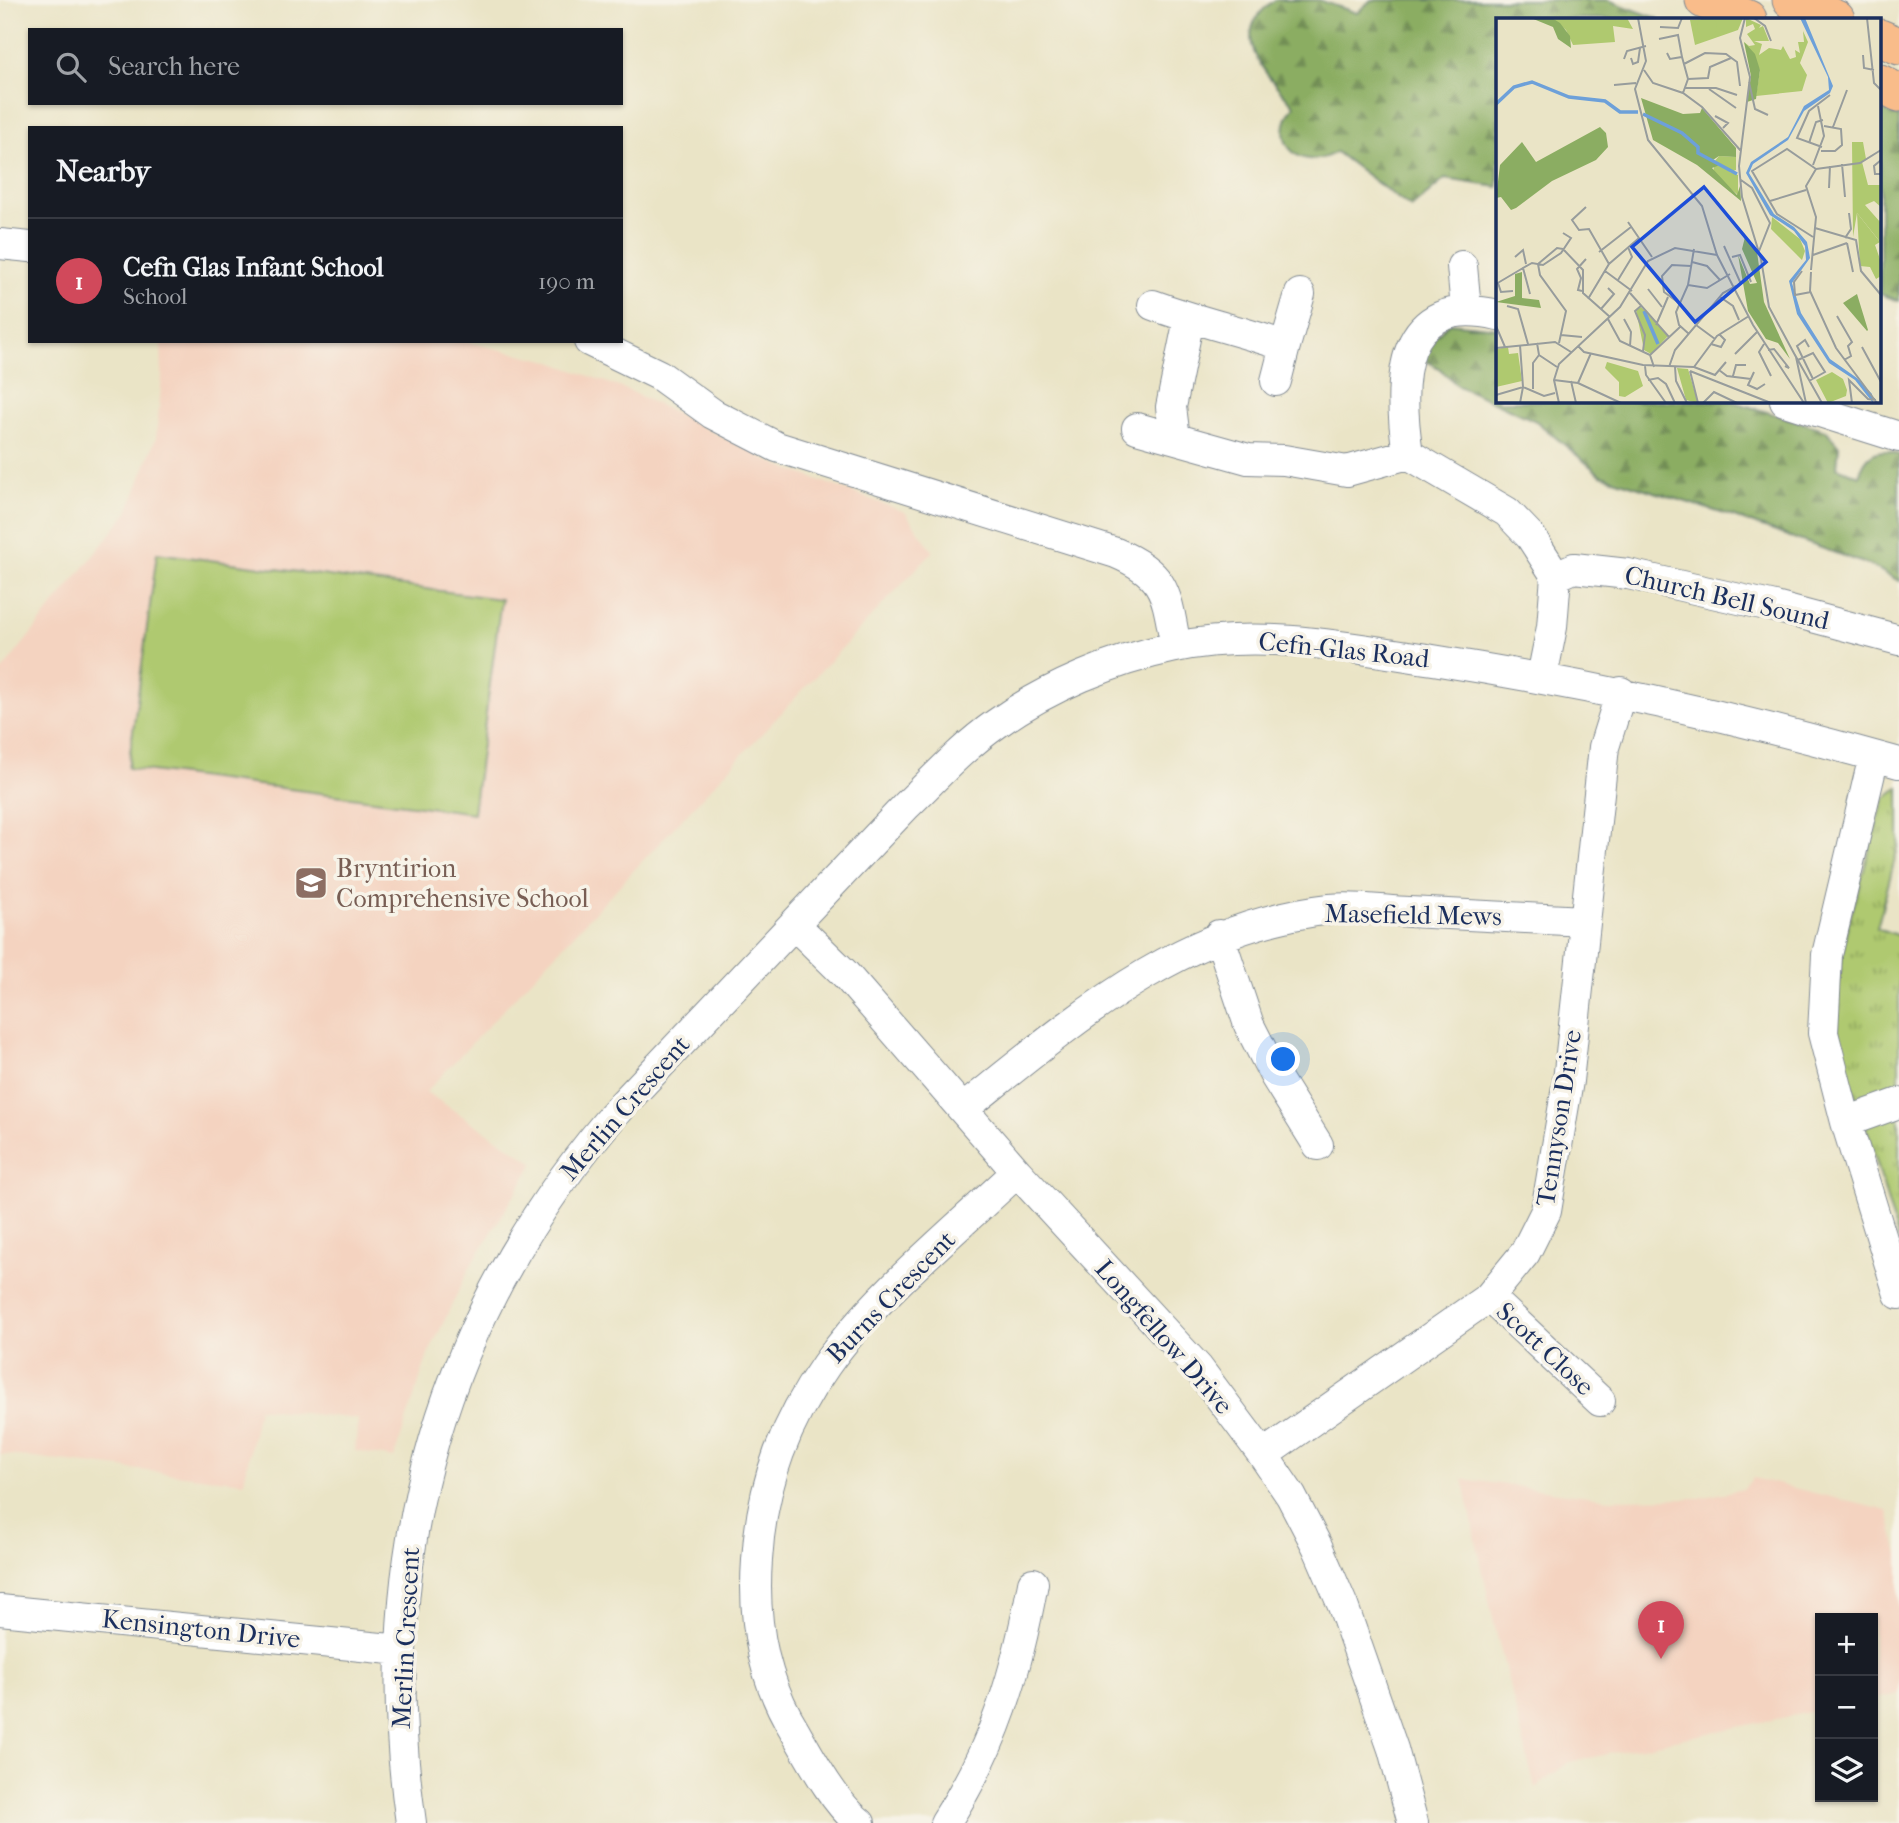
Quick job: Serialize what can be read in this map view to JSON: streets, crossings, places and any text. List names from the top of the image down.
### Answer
{
  "streets": {
    "street": [
      "Church Bell Sound",
      "Cefn-Glas Road",
      "Masefield Mews",
      "Merlin Crescent",
      "Tennyson Drive",
      "Burns Crescent",
      "Longfellow Drive",
      "Scott Close",
      "Kensington Drive"
    ]
  },
  "crossings": [
    ["Cefn-Glas Road", "Merlin Crescent"],
    ["Cefn-Glas Road", "Tennyson Drive"],
    ["Masefield Mews", "Tennyson Drive"],
    ["Masefield Mews", "Longfellow Drive"],
    ["Merlin Crescent", "Longfellow Drive"],
    ["Merlin Crescent", "Kensington Drive"],
    ["Tennyson Drive", "Longfellow Drive"],
    ["Tennyson Drive", "Scott Close"],
    ["Burns Crescent", "Longfellow Drive"]
  ],
  "places": {
    "school or university": ["Bryntirion Comprehensive School"]
  },
  "page": {
    "search": "Search here",
    "heading": "Nearby",
    "list": [
      {
        "mark": "1",
        "name": "Cefn Glas Infant School",
        "note": "School",
        "value": "190 m"
      }
    ],
    "pins": "1",
    "map_buttons": ["+", "−"]
  }
}
